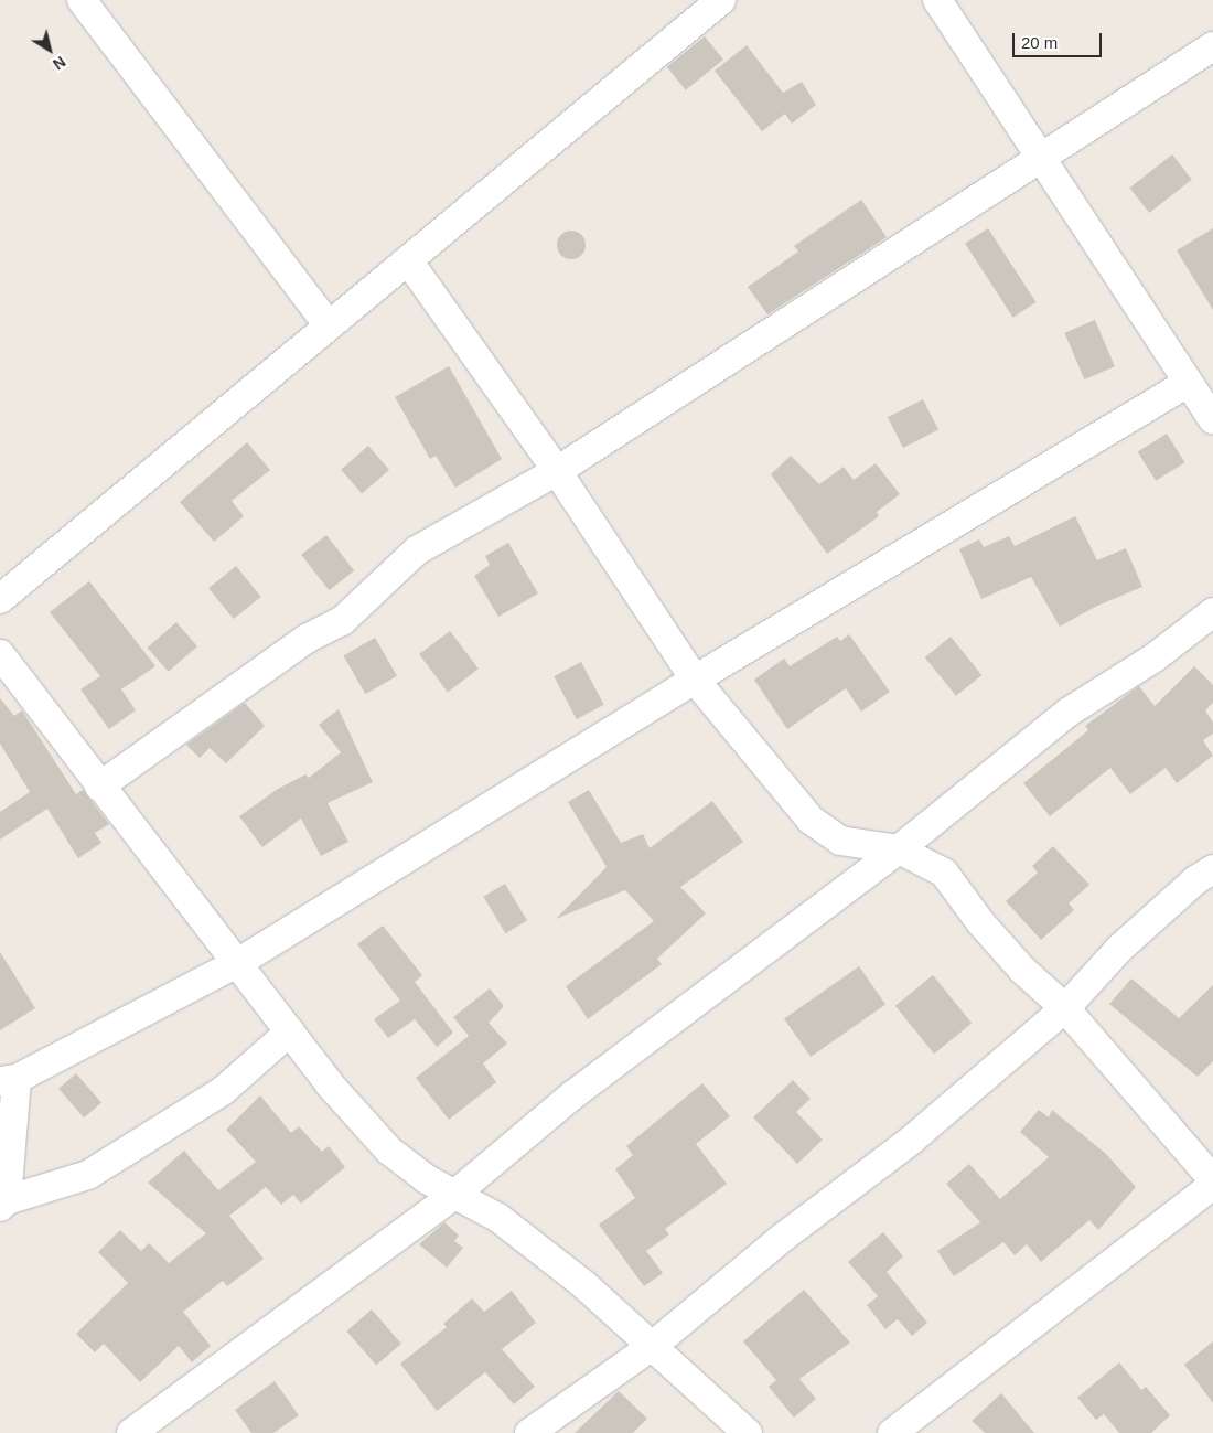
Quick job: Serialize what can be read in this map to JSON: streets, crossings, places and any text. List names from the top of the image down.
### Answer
{
  "scale_bar": "20 m",
  "north": "bottom right"
}
